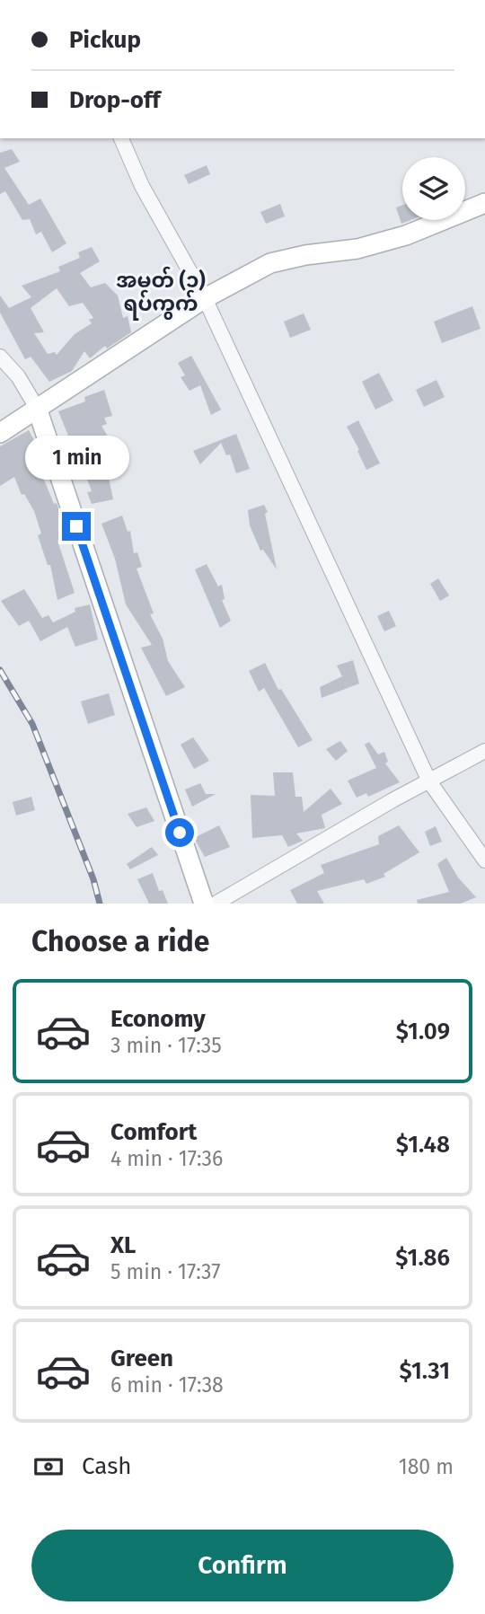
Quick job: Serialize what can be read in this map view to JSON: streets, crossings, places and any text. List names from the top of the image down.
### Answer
{
  "districts": ["အမှတ် (၁) ရပ်ကွက်"],
  "page": {
    "banner": ["Pickup", "Drop-off"],
    "bubble": "1 min",
    "heading": "Choose a ride",
    "list": [
      {
        "name": "Economy",
        "note": "3 min · 17:35",
        "value": "$1.09"
      },
      {
        "name": "Comfort",
        "note": "4 min · 17:36",
        "value": "$1.48"
      },
      {
        "name": "XL",
        "note": "5 min · 17:37",
        "value": "$1.86"
      },
      {
        "name": "Green",
        "note": "6 min · 17:38",
        "value": "$1.31"
      }
    ],
    "pay": ["Cash", "180 m"],
    "buttons": "Confirm"
  }
}
